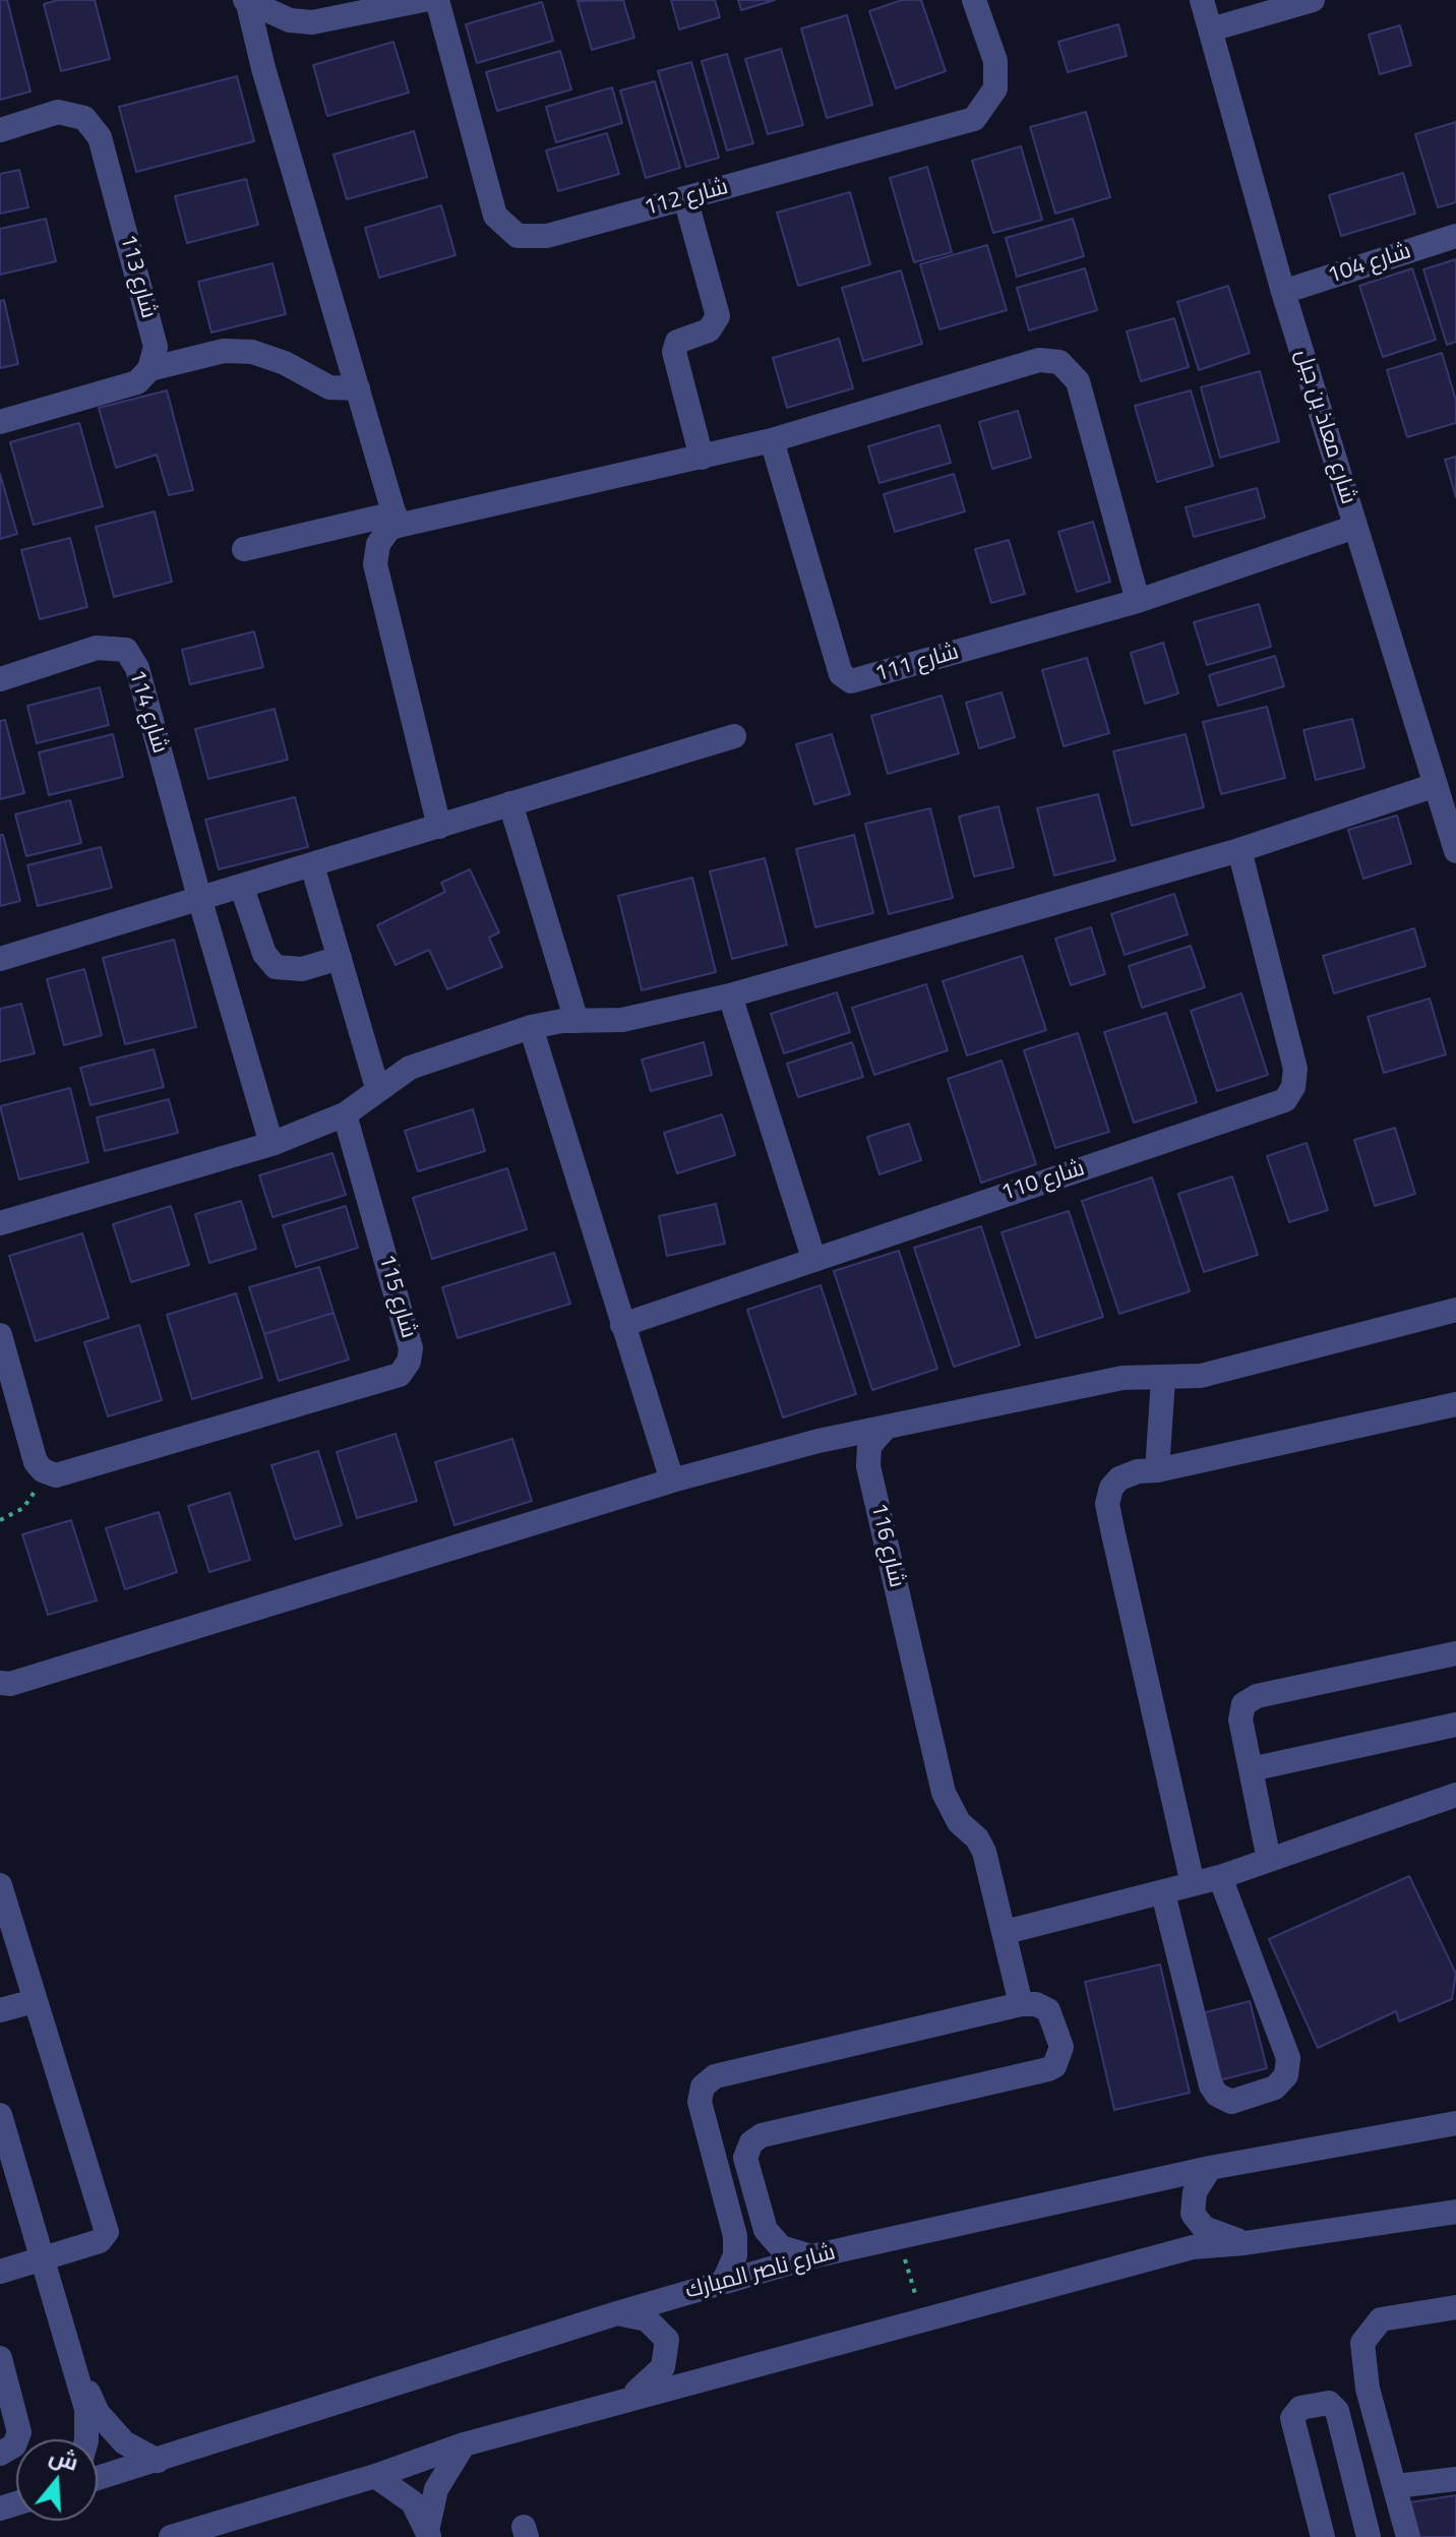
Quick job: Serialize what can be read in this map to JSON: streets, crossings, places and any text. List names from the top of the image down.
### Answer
{
  "streets": {
    "street": [
      "شارع 112",
      "شارع 104",
      "شارع 113",
      "شارع معاذ بن جبل",
      "شارع 111",
      "شارع 114",
      "شارع 110",
      "شارع 115",
      "شارع 116",
      "شارع ناصر المبارك"
    ]
  },
  "crossings": [
    ["شارع 104", "شارع معاذ بن جبل"],
    ["شارع معاذ بن جبل", "شارع 111"]
  ],
  "north": "top"
}
